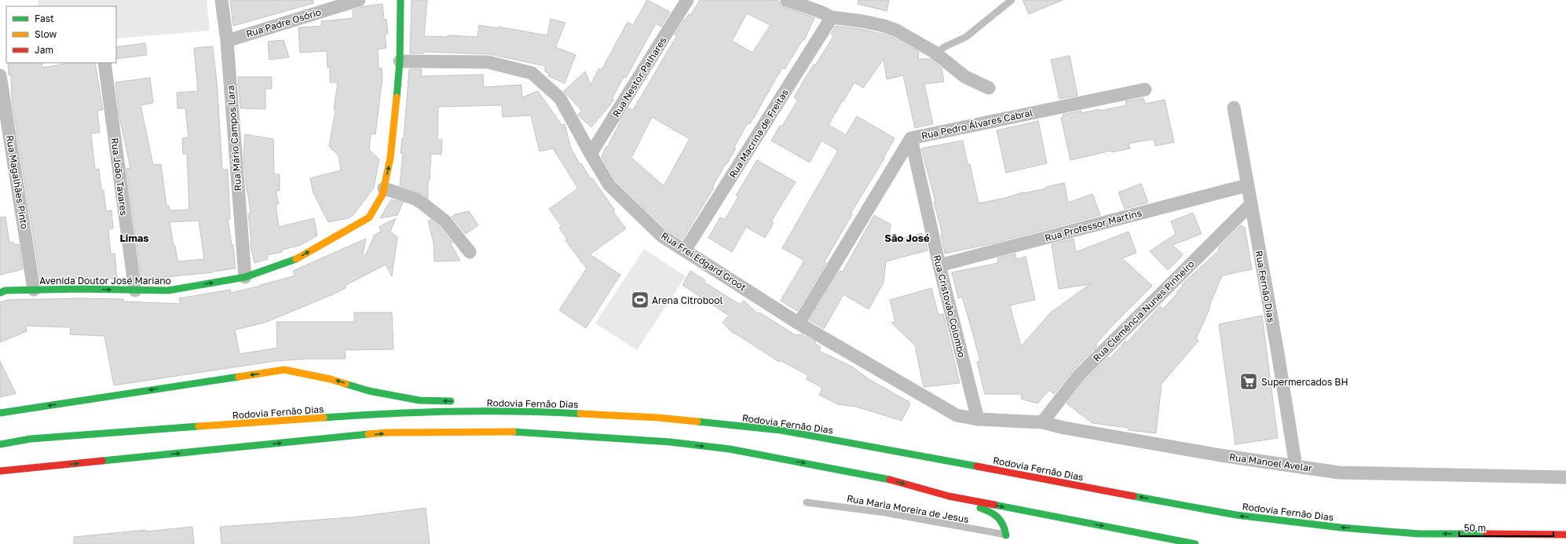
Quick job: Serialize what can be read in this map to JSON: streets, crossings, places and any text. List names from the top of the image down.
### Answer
{
  "streets": {
    "main road": ["Avenida Doutor José Mariano", "Rodovia Fernão Dias"],
    "street": [
      "Rua Padre Osório",
      "Rua Nestor Palhares",
      "Rua Pedro Álvares Cabral",
      "Rua Macrina de Freitas",
      "Rua Mário Campos Lara",
      "Rua João Tavares",
      "Rua Magalhães Pinto",
      "Rua Professor Martins",
      "Rua Frei Edgard Groot",
      "Rua Fernão Dias",
      "Rua Cristovão Colombo",
      "Rua Clemência Nunes Pinheiro",
      "Rua Manoel Avelar"
    ],
    "lane": ["Rua Maria Moreira de Jesus"]
  },
  "crossings": [
    ["Rua Padre Osório", "Rua Mário Campos Lara"],
    ["Rua Nestor Palhares", "Rua Frei Edgard Groot"],
    ["Rua Pedro Álvares Cabral", "Rua Frei Edgard Groot"],
    ["Rua Pedro Álvares Cabral", "Rua Cristovão Colombo"],
    ["Rua Macrina de Freitas", "Rua Frei Edgard Groot"],
    ["Rua Mário Campos Lara", "Avenida Doutor José Mariano"],
    ["Rua João Tavares", "Avenida Doutor José Mariano"],
    ["Rua Magalhães Pinto", "Avenida Doutor José Mariano"],
    ["Rua Professor Martins", "Rua Fernão Dias"],
    ["Rua Professor Martins", "Rua Cristovão Colombo"],
    ["Rua Frei Edgard Groot", "Avenida Doutor José Mariano"],
    ["Rua Frei Edgard Groot", "Rua Cristovão Colombo"],
    ["Rua Frei Edgard Groot", "Rua Manoel Avelar"],
    ["Rua Fernão Dias", "Rua Clemência Nunes Pinheiro"],
    ["Rua Fernão Dias", "Rua Manoel Avelar"],
    ["Rua Cristovão Colombo", "Rua Manoel Avelar"],
    ["Rua Clemência Nunes Pinheiro", "Rua Manoel Avelar"]
  ],
  "one_way": ["Avenida Doutor José Mariano"],
  "districts": ["Limas", "São José"],
  "places": {
    "sports": ["Arena Citrobool"],
    "supermarket": ["Supermercados BH"]
  },
  "legend": ["Fast", "Slow", "Jam"],
  "scale_bar": "50 m"
}
